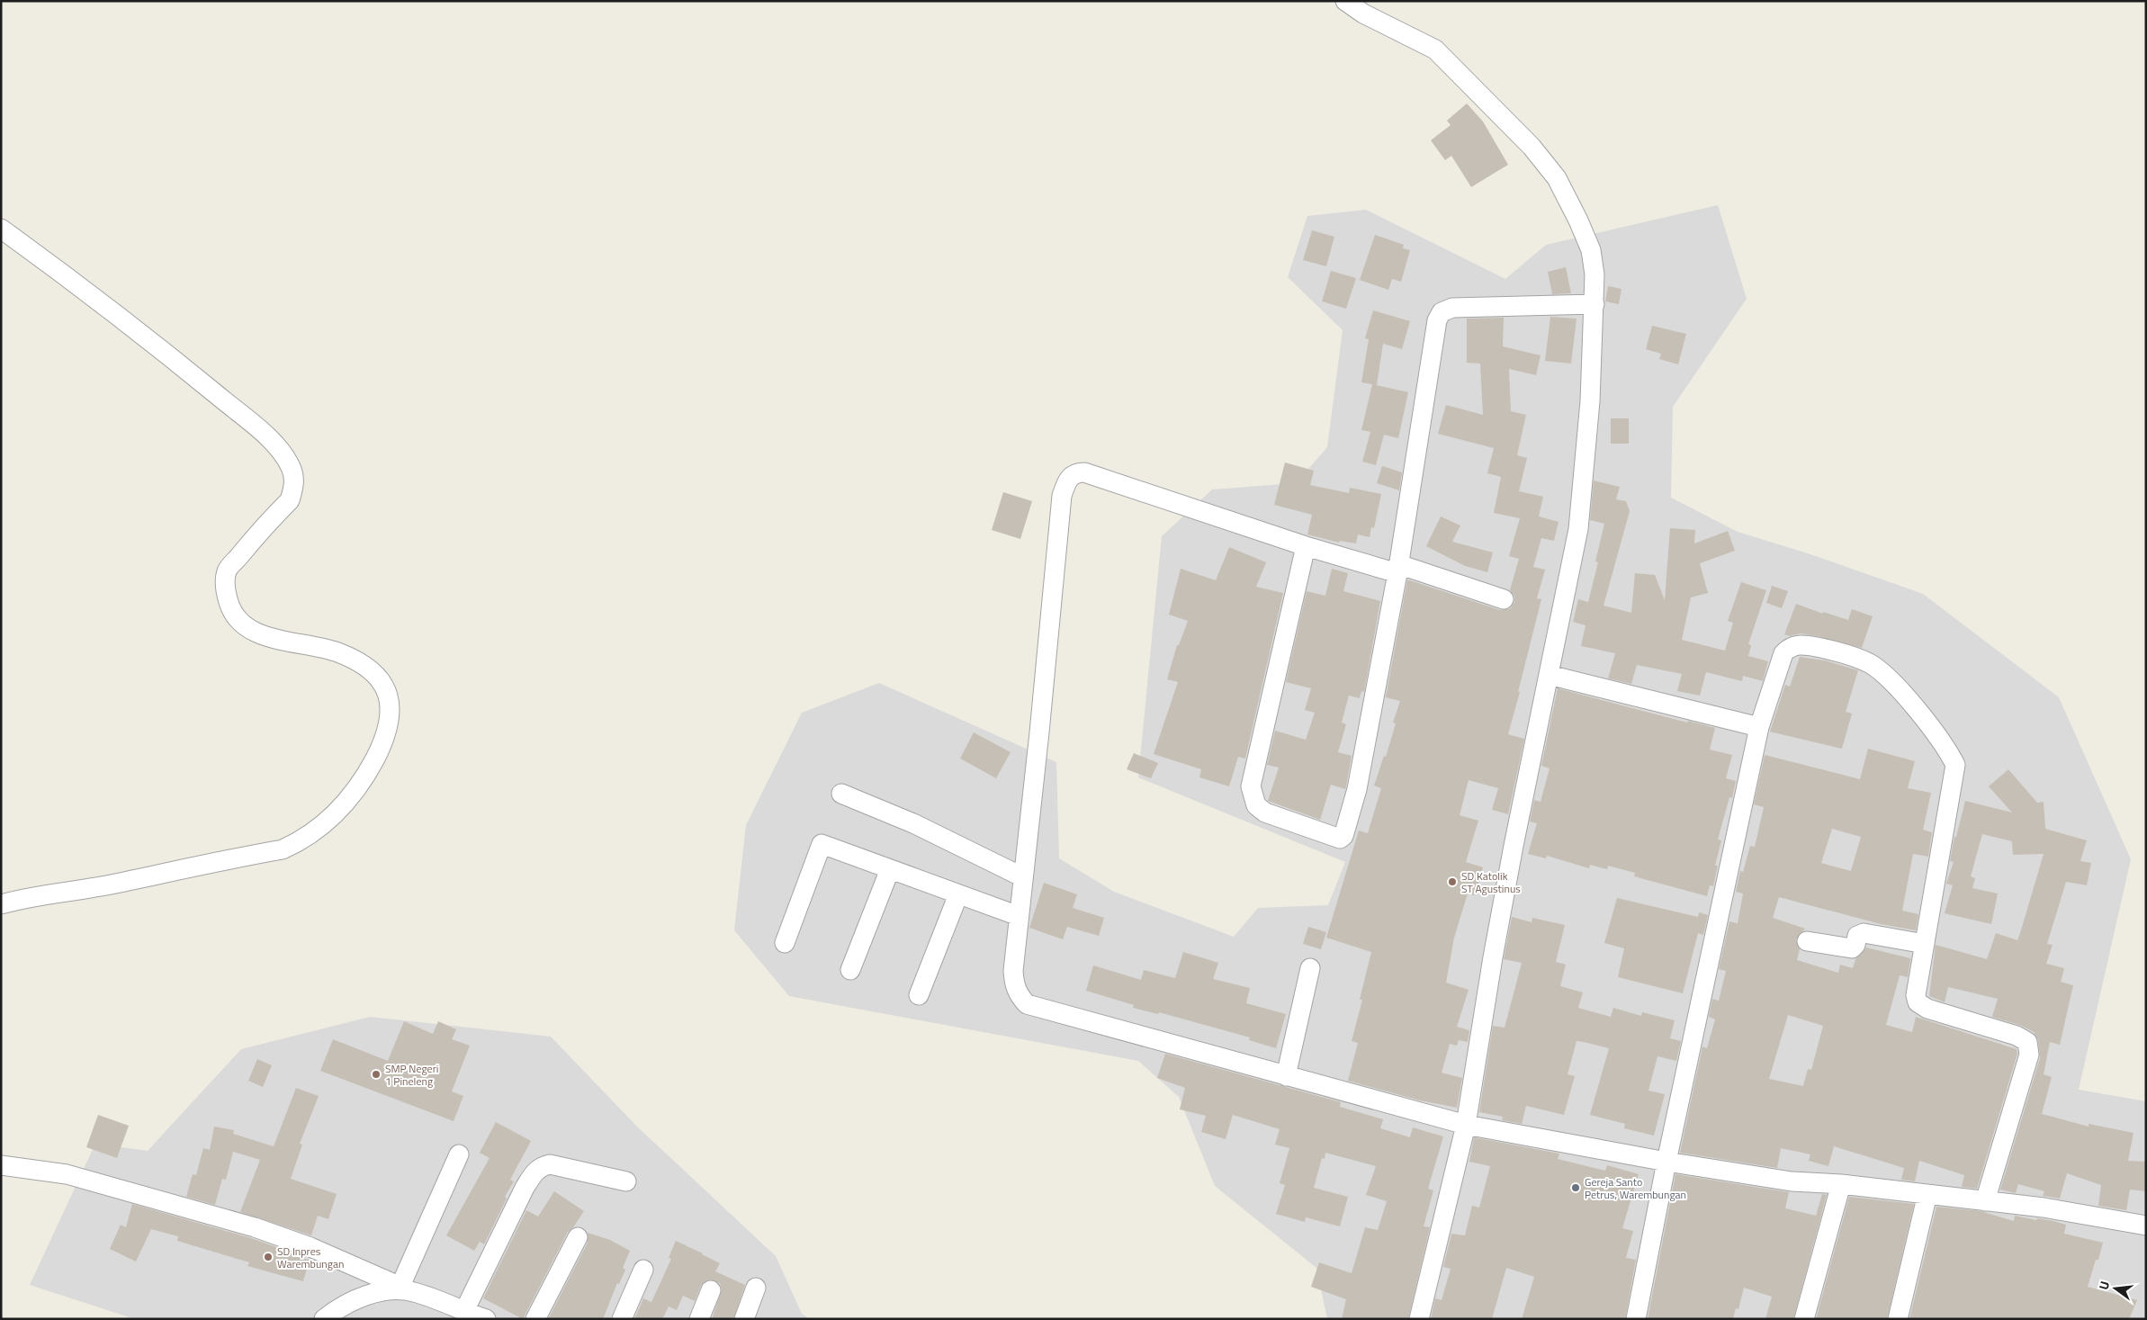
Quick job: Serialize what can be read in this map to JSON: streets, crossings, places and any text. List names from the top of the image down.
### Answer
{
  "places": [
    "SD Katolik ST Agustinus",
    "SMP Negeri 1 Pineleng",
    "Gereja Santo Petrus, Warembungan",
    "SD Inpres Warembungan"
  ],
  "north": "left"
}
